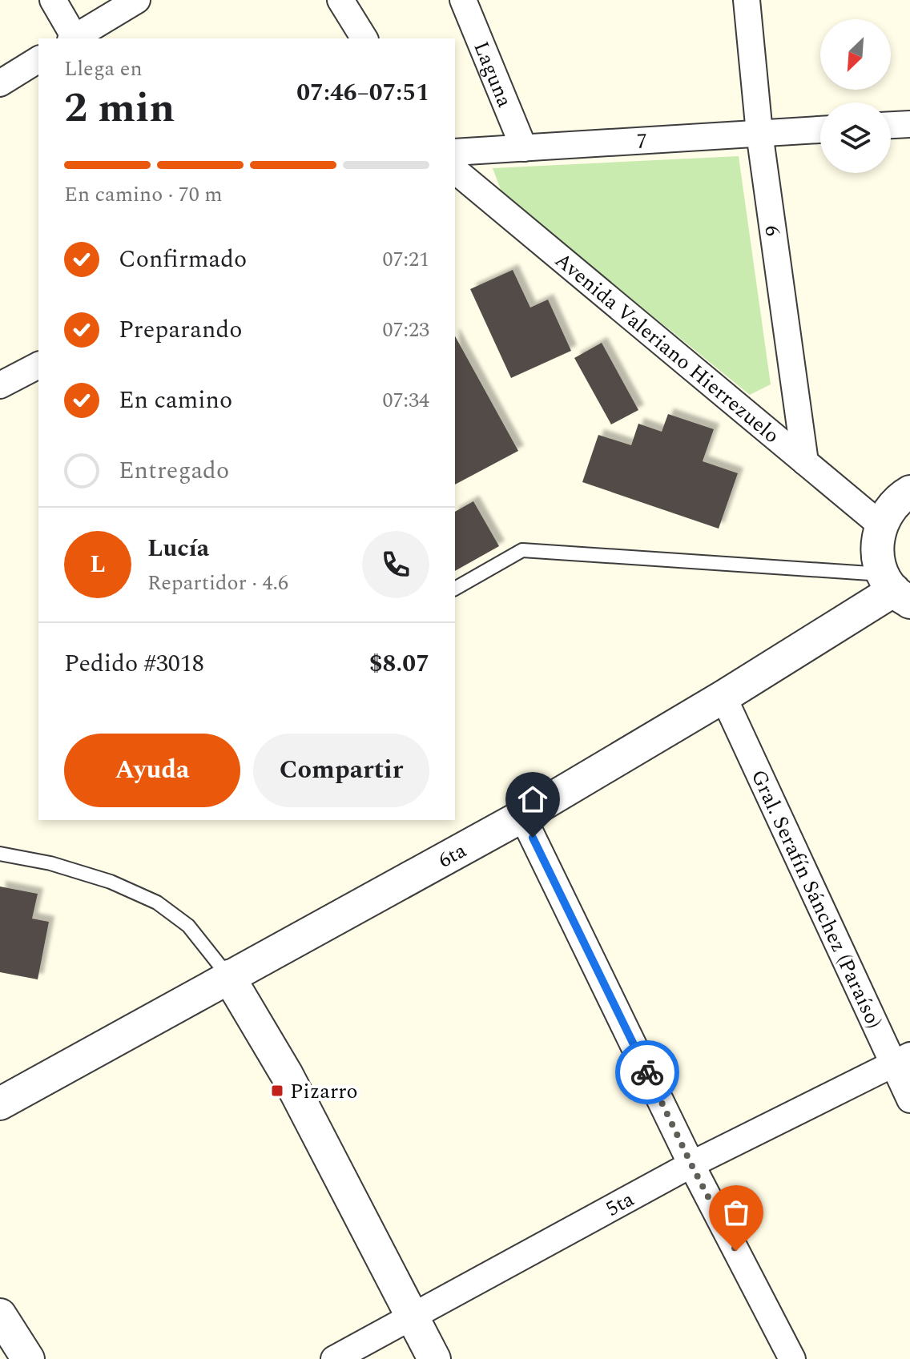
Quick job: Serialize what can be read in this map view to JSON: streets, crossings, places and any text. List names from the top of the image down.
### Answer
{
  "streets": {
    "street": [
      "Laguna",
      "7",
      "6",
      "Avenida Valeriano Hierrezuelo",
      "6ta",
      "Gral. Serafín Sánchez (Paraíso)",
      "5ta"
    ]
  },
  "crossings": [
    ["Laguna", "7"],
    ["7", "6"],
    ["6", "Avenida Valeriano Hierrezuelo"],
    ["6ta", "Gral. Serafín Sánchez (Paraíso)"],
    ["Gral. Serafín Sánchez (Paraíso)", "5ta"]
  ],
  "places": {
    "transit": ["Pizarro"]
  },
  "north": "bottom left",
  "page": {
    "heading": ["2 min", "Llega en", "07:46–07:51"],
    "panel": [
      "Lucía",
      "Repartidor · 4.6",
      "Pedido #3018",
      "$8.07"
    ],
    "bar": "En camino · 70 m",
    "list": [
      ["Confirmado", "07:21"],
      ["Preparando", "07:23"],
      ["En camino", "07:34"],
      "Entregado"
    ],
    "round": "L",
    "buttons": ["Ayuda", "Compartir"]
  }
}
